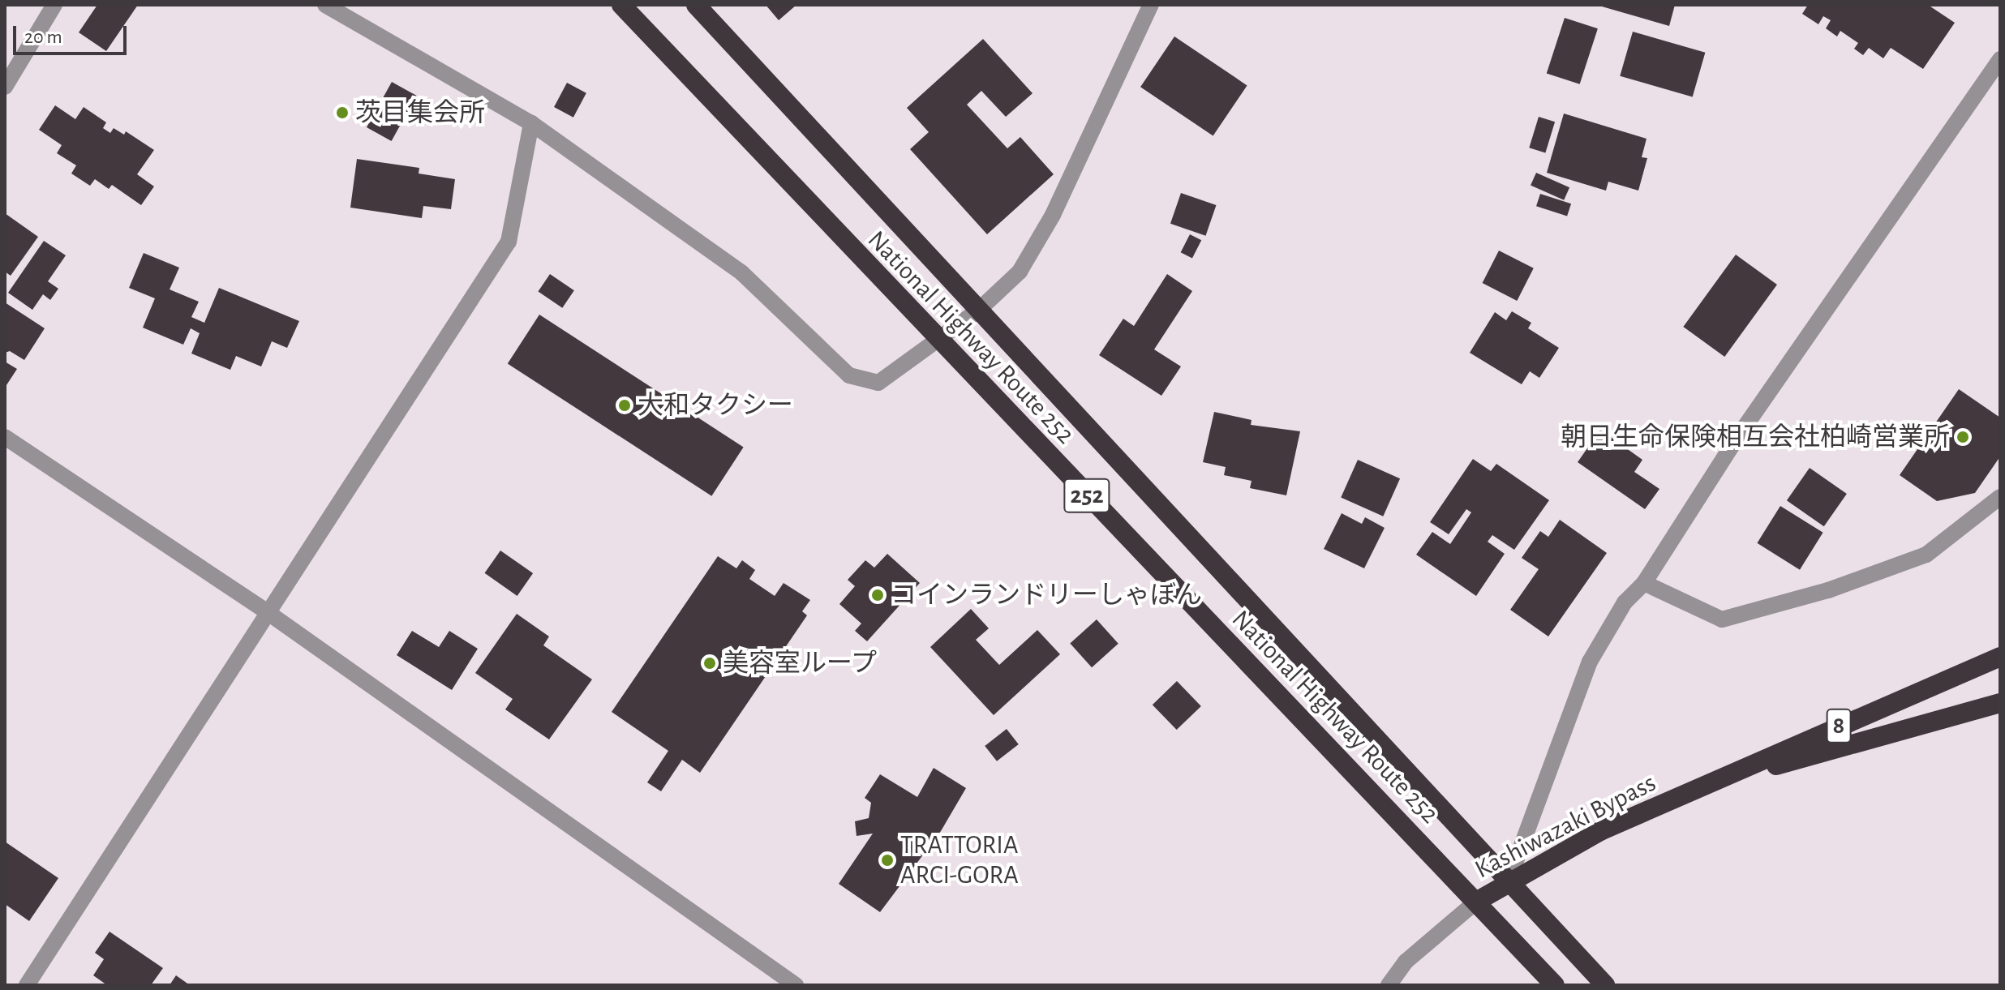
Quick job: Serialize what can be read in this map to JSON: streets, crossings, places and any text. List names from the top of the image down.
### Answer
{
  "streets": {
    "highway": [
      "National Highway Route 252",
      "252",
      "8",
      "Kashiwazaki Bypass"
    ]
  },
  "crossings": [
    ["National Highway Route 252", "Kashiwazaki Bypass"]
  ],
  "places": [
    "茨目集会所",
    "大和タクシー",
    "朝日生命保険相互会社柏崎営業所",
    "コインランドリーしゃぼん",
    "美容室ループ",
    "TRATTORIA ARCI-GORA"
  ],
  "scale_bar": "20 m"
}
